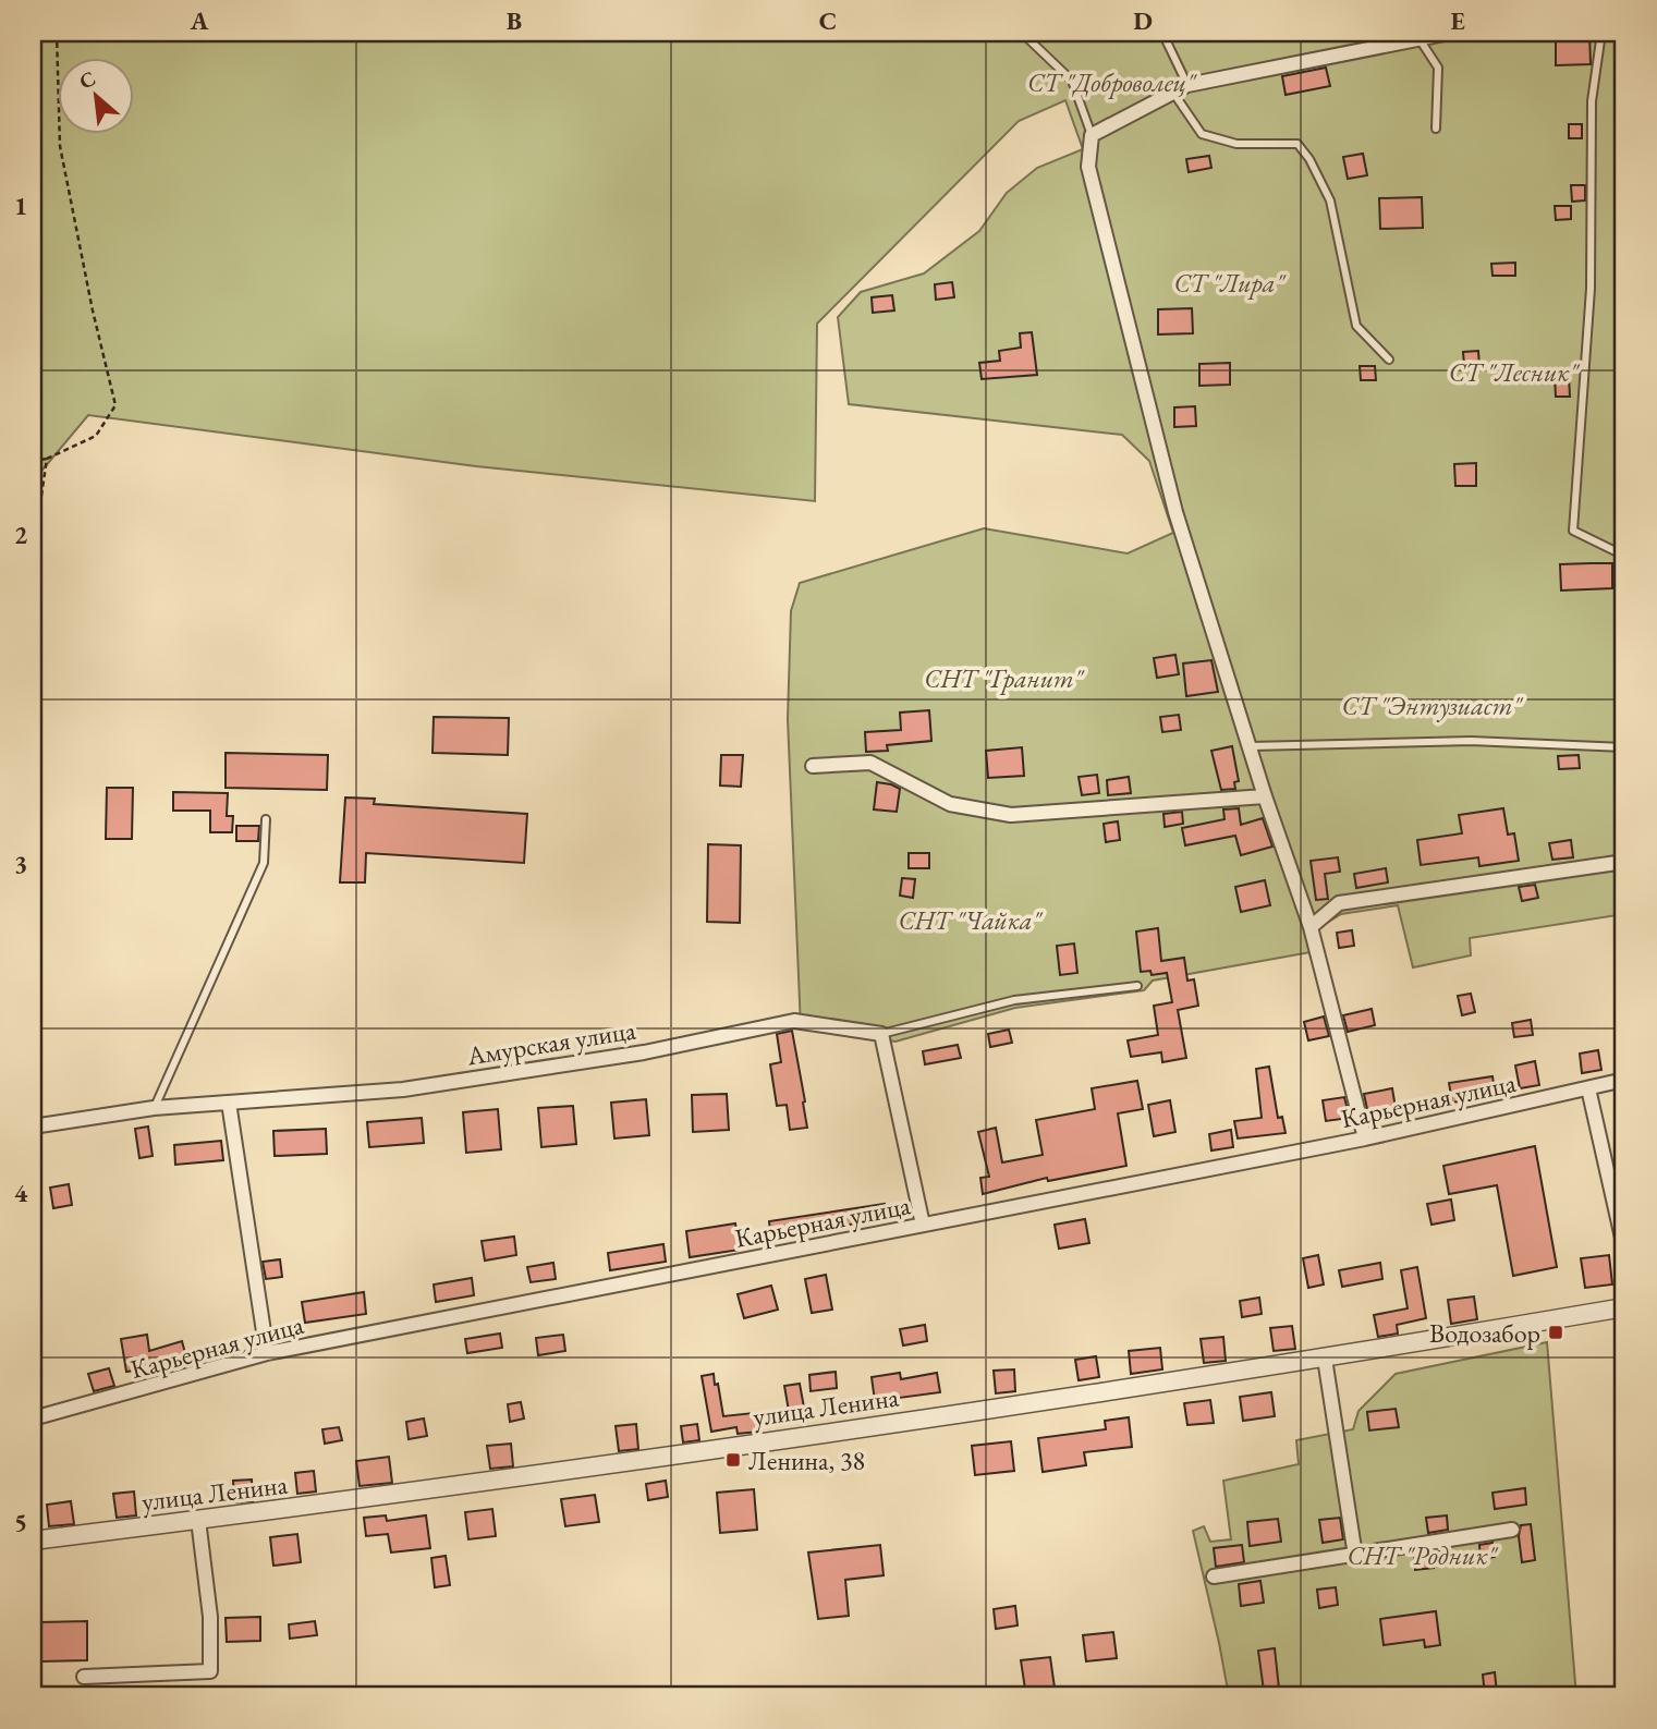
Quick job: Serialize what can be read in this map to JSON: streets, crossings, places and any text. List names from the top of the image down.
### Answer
{
  "streets": {
    "street": ["Амурская улица", "Карьерная улица", "улица Ленина"]
  },
  "parks": [
    "СТ \"Доброволец\"",
    "СТ \"Лира\"",
    "СТ \"Лесник\"",
    "СНТ \"Гранит\"",
    "СТ \"Энтузиаст\"",
    "СНТ \"Чайка\"",
    "СНТ \"Родник\""
  ],
  "places": {
    "transit": ["Водозабор", "Ленина, 38"]
  },
  "north": "top left",
  "grid": {
    "columns": [
      "A",
      "B",
      "C",
      "D",
      "E"
    ],
    "rows": [
      "1",
      "2",
      "3",
      "4",
      "5"
    ]
  }
}
